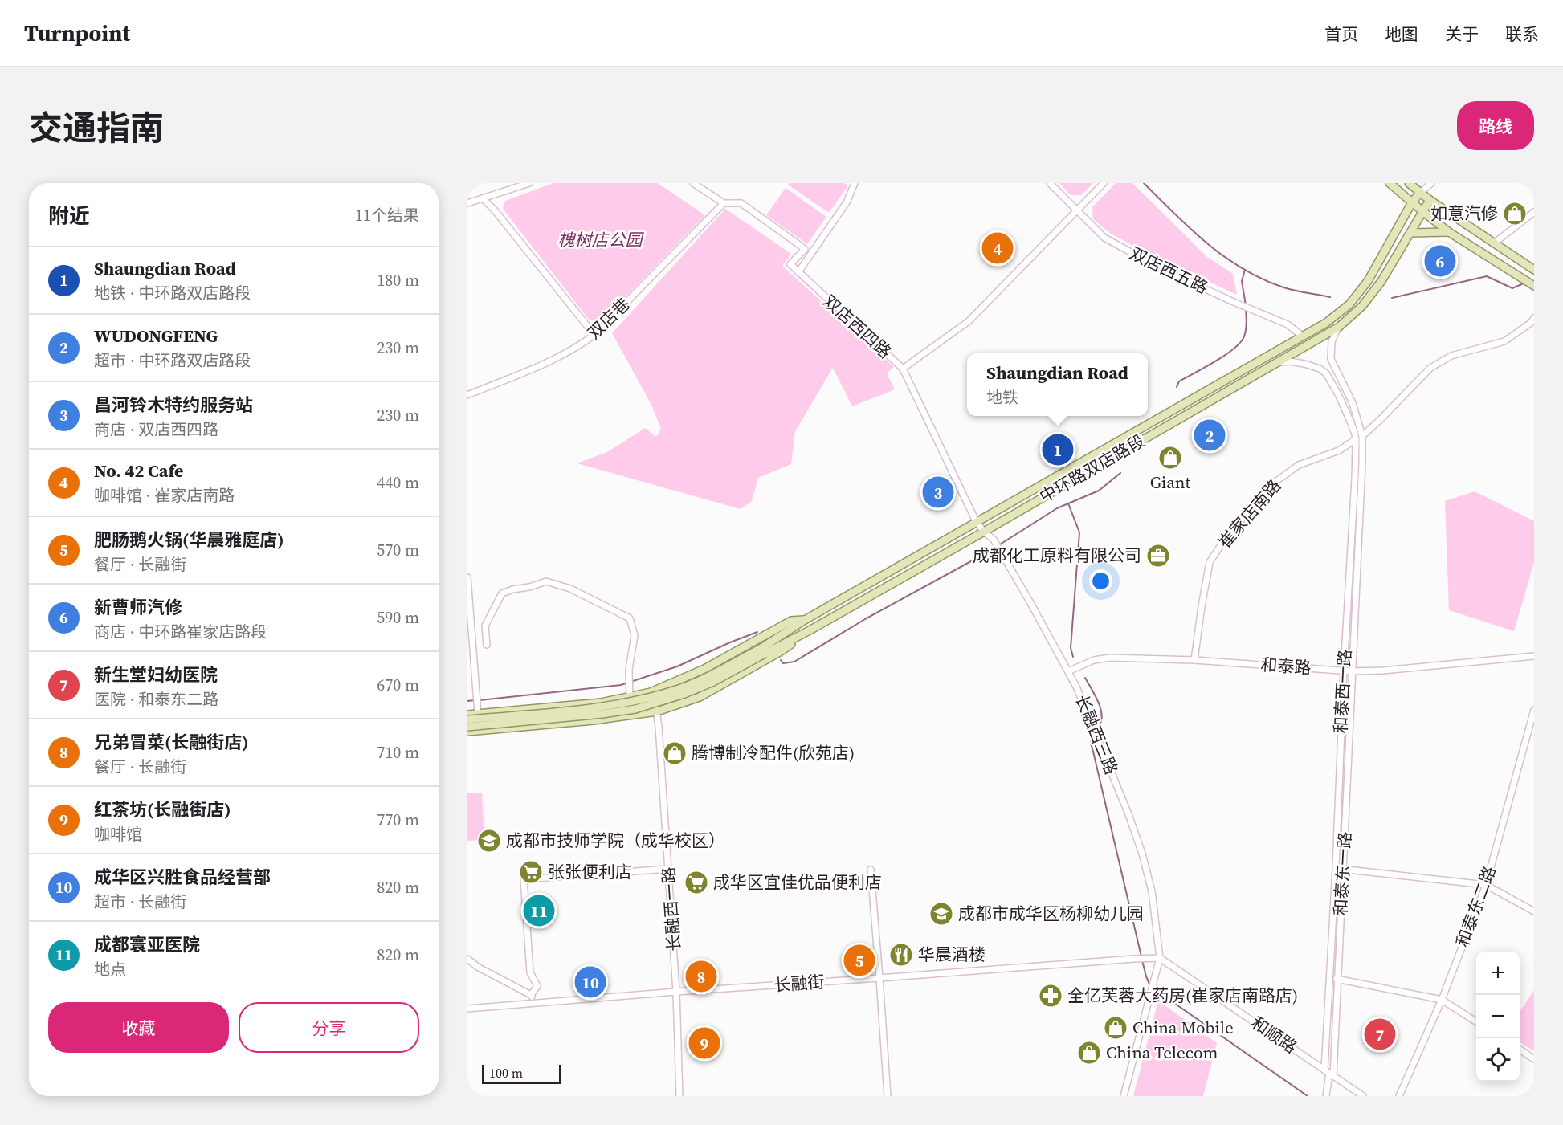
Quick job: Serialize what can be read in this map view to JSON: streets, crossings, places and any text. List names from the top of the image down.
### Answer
{
  "streets": {
    "main road": ["中环路双店路段"],
    "street": [
      "双店西五路",
      "双店巷",
      "双店西四路",
      "崔家店南路",
      "和泰路",
      "和泰西一路",
      "长融西三路",
      "和泰东一路",
      "和泰东二路",
      "长融西一路",
      "长融街",
      "和顺路"
    ]
  },
  "crossings": [
    ["双店西五路", "中环路双店路段"],
    ["双店西四路", "中环路双店路段"],
    ["双店西四路", "长融西三路"],
    ["中环路双店路段", "和泰西一路"],
    ["中环路双店路段", "长融西三路"],
    ["崔家店南路", "和泰路"],
    ["崔家店南路", "和泰西一路"],
    ["和泰路", "和泰西一路"],
    ["和泰路", "长融西三路"],
    ["和泰路", "和泰东一路"],
    ["和泰西一路", "和泰东一路"],
    ["和泰西一路", "和顺路"],
    ["长融西三路", "长融街"],
    ["长融西三路", "和顺路"],
    ["和泰东一路", "和顺路"],
    ["长融西一路", "长融街"],
    ["长融街", "和顺路"]
  ],
  "parks": ["槐树店公园"],
  "places": {
    "shop": [
      "如意汽修",
      "Giant",
      "腾博制冷配件(欣苑店)",
      "China Mobile",
      "China Telecom"
    ],
    "office": ["成都化工原料有限公司"],
    "school or university": ["成都市技师学院（成华校区）", "成都市成华区杨柳幼儿园"],
    "supermarket": ["张张便利店", "成华区宜佳优品便利店"],
    "restaurant": ["华晨酒楼"],
    "pharmacy": ["全亿芙蓉大药房(崔家店南路店)"]
  },
  "scale_bar": "100 m",
  "page": {
    "header": "Turnpoint",
    "nav": [
      "首页",
      "地图",
      "关于",
      "联系"
    ],
    "title": "交通指南",
    "buttons": [
      "路线",
      ["收藏", "分享"]
    ],
    "heading": ["附近", "11个结果"],
    "pins": [
      "4",
      "6",
      "2",
      "1",
      "3",
      "11",
      "5",
      "8",
      "10",
      "7",
      "9"
    ],
    "list": [
      {
        "mark": "1",
        "name": "Shaungdian Road",
        "note": "地铁 · 中环路双店路段",
        "value": "180 m"
      },
      {
        "mark": "2",
        "name": "WUDONGFENG",
        "note": "超市 · 中环路双店路段",
        "value": "230 m"
      },
      {
        "mark": "3",
        "name": "昌河铃木特约服务站",
        "note": "商店 · 双店西四路",
        "value": "230 m"
      },
      {
        "mark": "4",
        "name": "No. 42 Cafe",
        "note": "咖啡馆 · 崔家店南路",
        "value": "440 m"
      },
      {
        "mark": "5",
        "name": "肥肠鹅火锅(华晨雅庭店)",
        "note": "餐厅 · 长融街",
        "value": "570 m"
      },
      {
        "mark": "6",
        "name": "新曹师汽修",
        "note": "商店 · 中环路崔家店路段",
        "value": "590 m"
      },
      {
        "mark": "7",
        "name": "新生堂妇幼医院",
        "note": "医院 · 和泰东二路",
        "value": "670 m"
      },
      {
        "mark": "8",
        "name": "兄弟冒菜(长融街店)",
        "note": "餐厅 · 长融街",
        "value": "710 m"
      },
      {
        "mark": "9",
        "name": "红茶坊(长融街店)",
        "note": "咖啡馆",
        "value": "770 m"
      },
      {
        "mark": "10",
        "name": "成华区兴胜食品经营部",
        "note": "超市 · 长融街",
        "value": "820 m"
      },
      {
        "mark": "11",
        "name": "成都寰亚医院",
        "note": "地点",
        "value": "820 m"
      }
    ],
    "popup": ["Shaungdian Road", "地铁"],
    "map_buttons": ["+", "−"],
    "scale": "100 m"
  }
}
